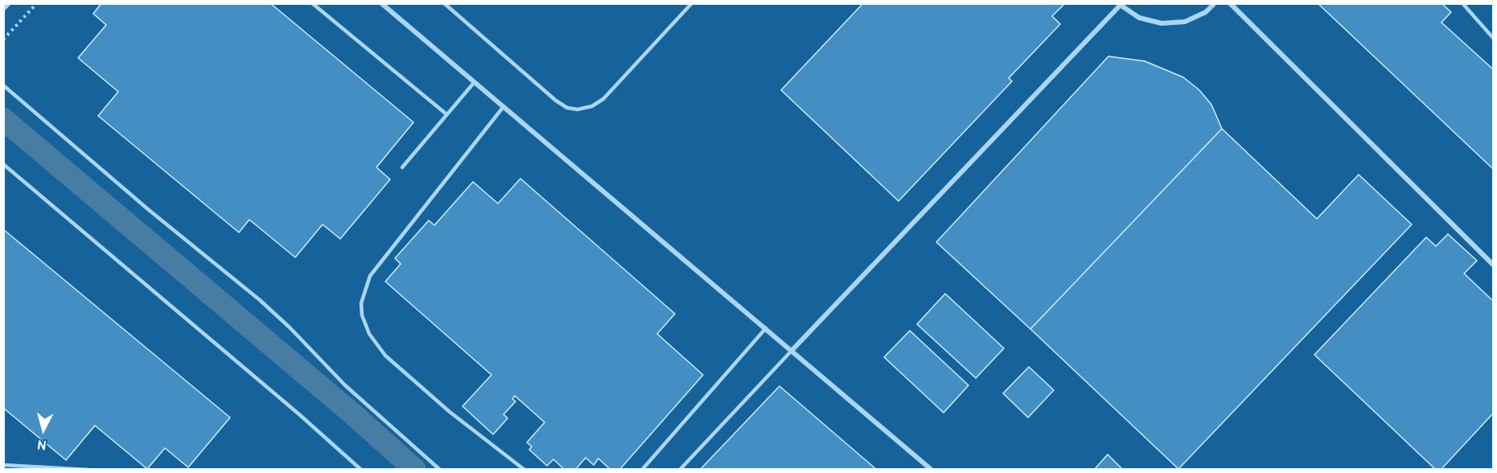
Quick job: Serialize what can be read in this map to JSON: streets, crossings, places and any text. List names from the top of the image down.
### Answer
{
  "north": "bottom"
}
